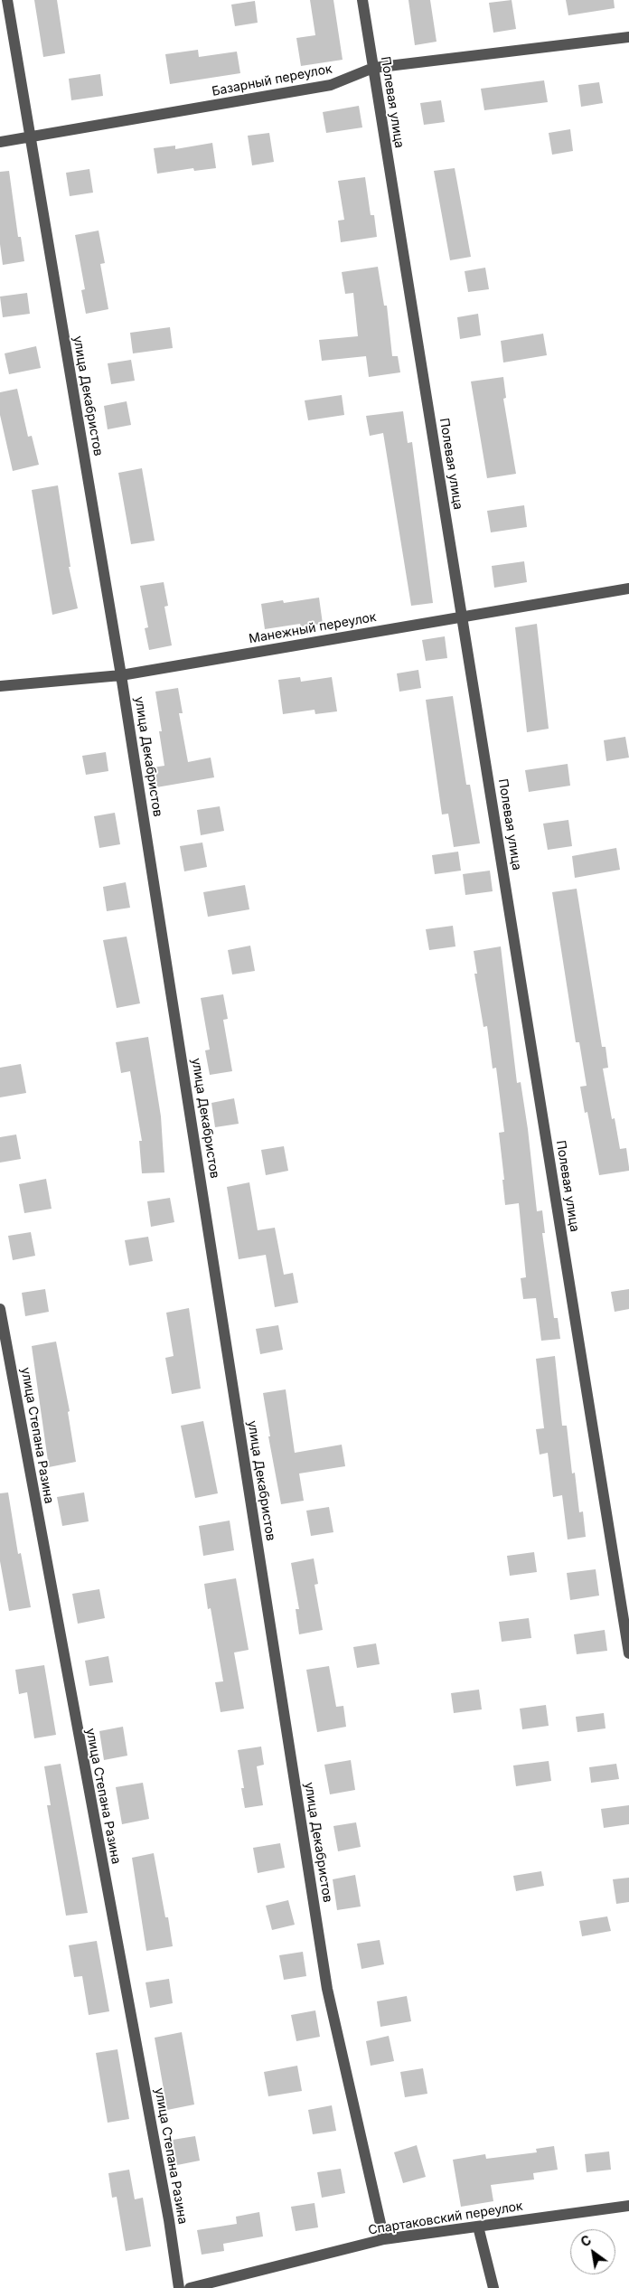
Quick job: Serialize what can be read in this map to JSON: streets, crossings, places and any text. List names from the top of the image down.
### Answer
{
  "streets": {
    "street": [
      "Базарный переулок",
      "Полевая улица",
      "улица Декабристов",
      "Манежный переулок",
      "улица Степана Разина",
      "Спартаковский переулок"
    ]
  },
  "crossings": [
    ["Базарный переулок", "Полевая улица"],
    ["Базарный переулок", "улица Декабристов"],
    ["Полевая улица", "Манежный переулок"],
    ["улица Декабристов", "Манежный переулок"],
    ["улица Декабристов", "Спартаковский переулок"]
  ],
  "north": "top left"
}
